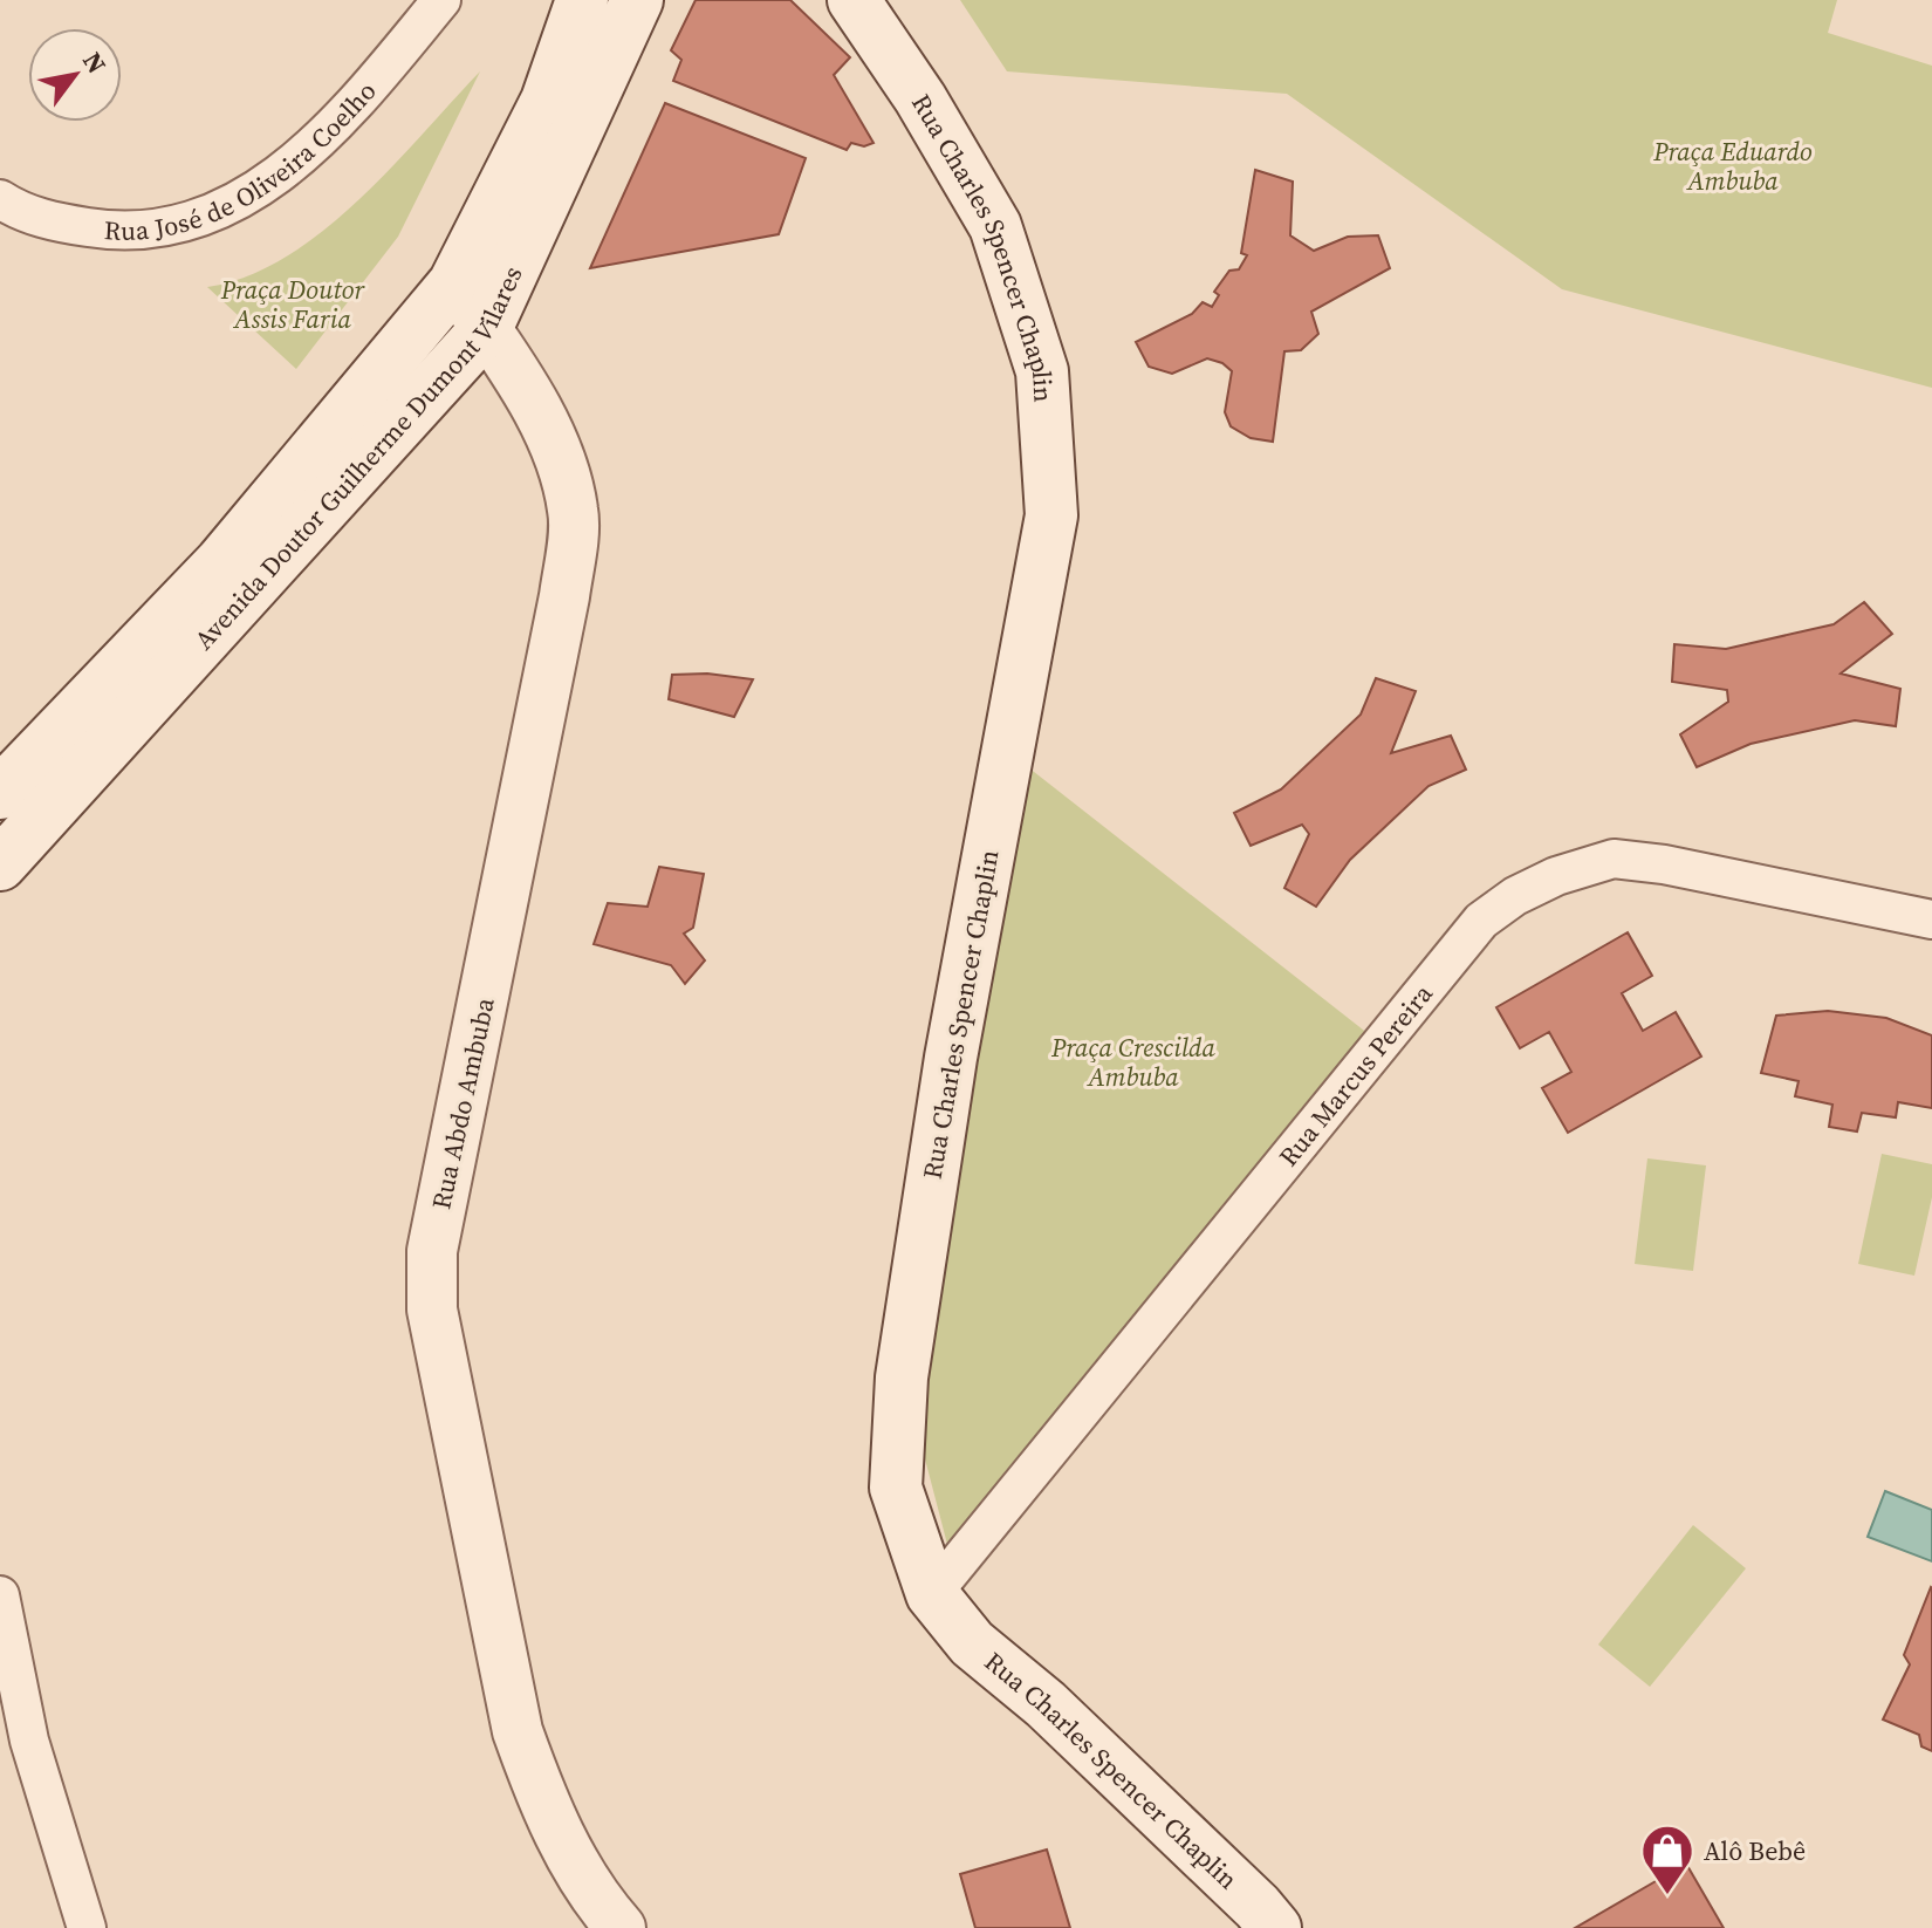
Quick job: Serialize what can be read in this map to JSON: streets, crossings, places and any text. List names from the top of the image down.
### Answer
{
  "streets": {
    "main road": ["Rua Charles Spencer Chaplin", "Avenida Doutor Guilherme Dumont Vilares"],
    "street": ["Rua José de Oliveira Coelho", "Rua Marcus Pereira", "Rua Abdo Ambuba"]
  },
  "crossings": [
    ["Rua Charles Spencer Chaplin", "Rua Marcus Pereira"],
    ["Avenida Doutor Guilherme Dumont Vilares", "Rua Abdo Ambuba"]
  ],
  "parks": ["Praça Eduardo Ambuba", "Praça Doutor Assis Faria", "Praça Crescilda Ambuba"],
  "places": {
    "shop": ["Alô Bebê"]
  },
  "north": "top right"
}
